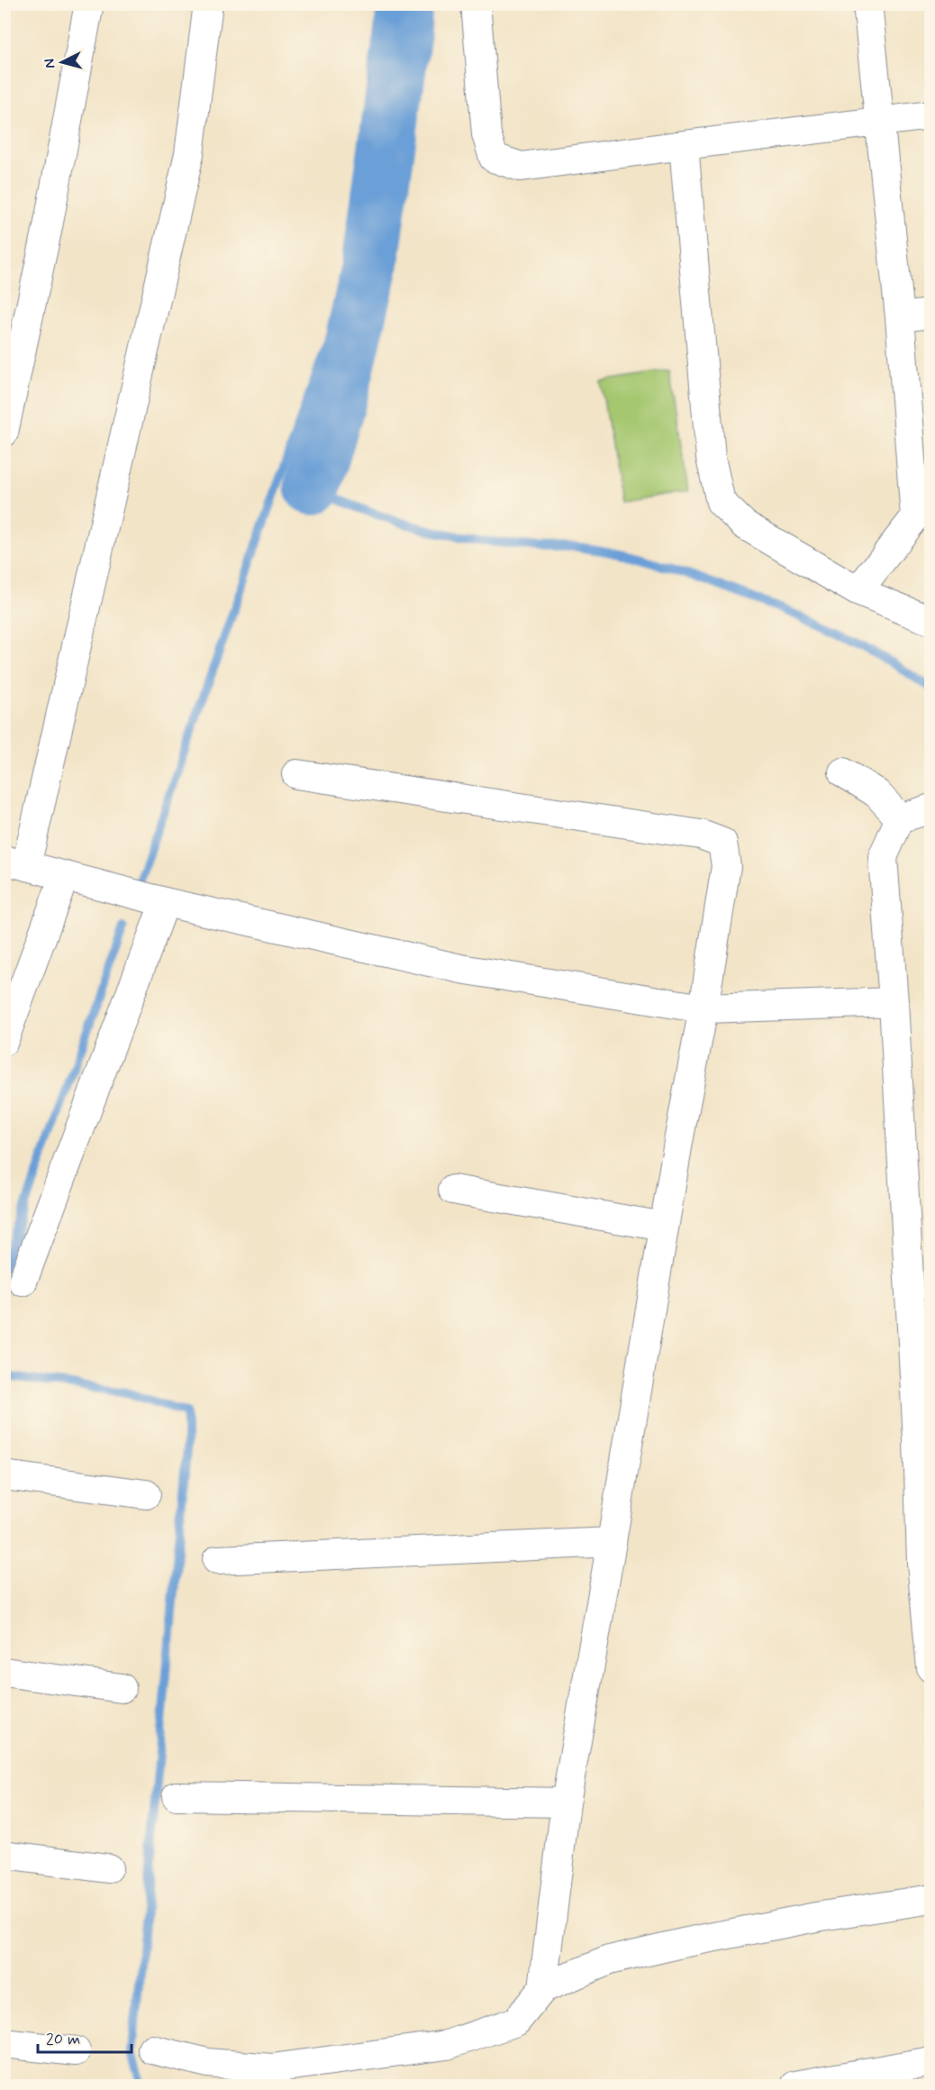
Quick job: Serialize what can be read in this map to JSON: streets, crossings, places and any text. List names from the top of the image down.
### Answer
{
  "scale_bar": "20 m",
  "north": "left"
}
